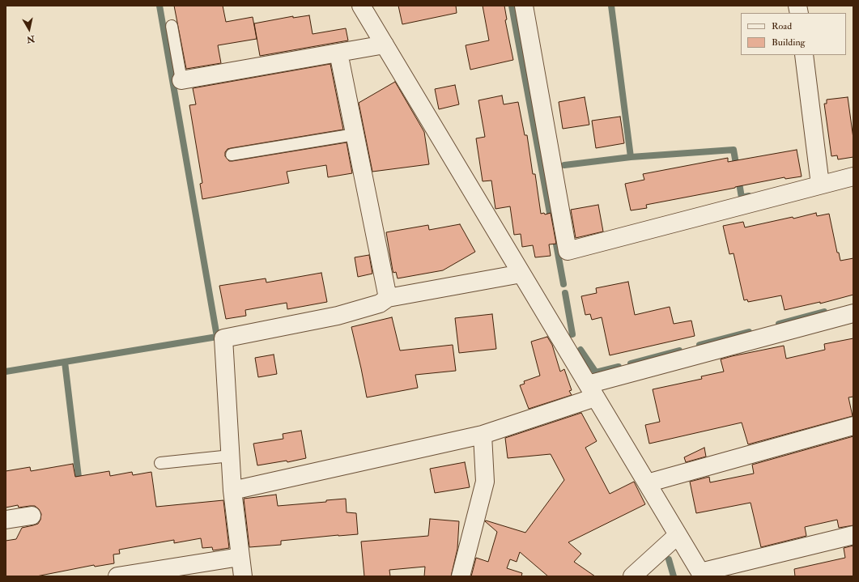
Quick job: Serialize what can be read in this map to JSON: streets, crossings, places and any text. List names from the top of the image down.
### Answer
{
  "legend": ["Road", "Building"],
  "north": "bottom"
}
